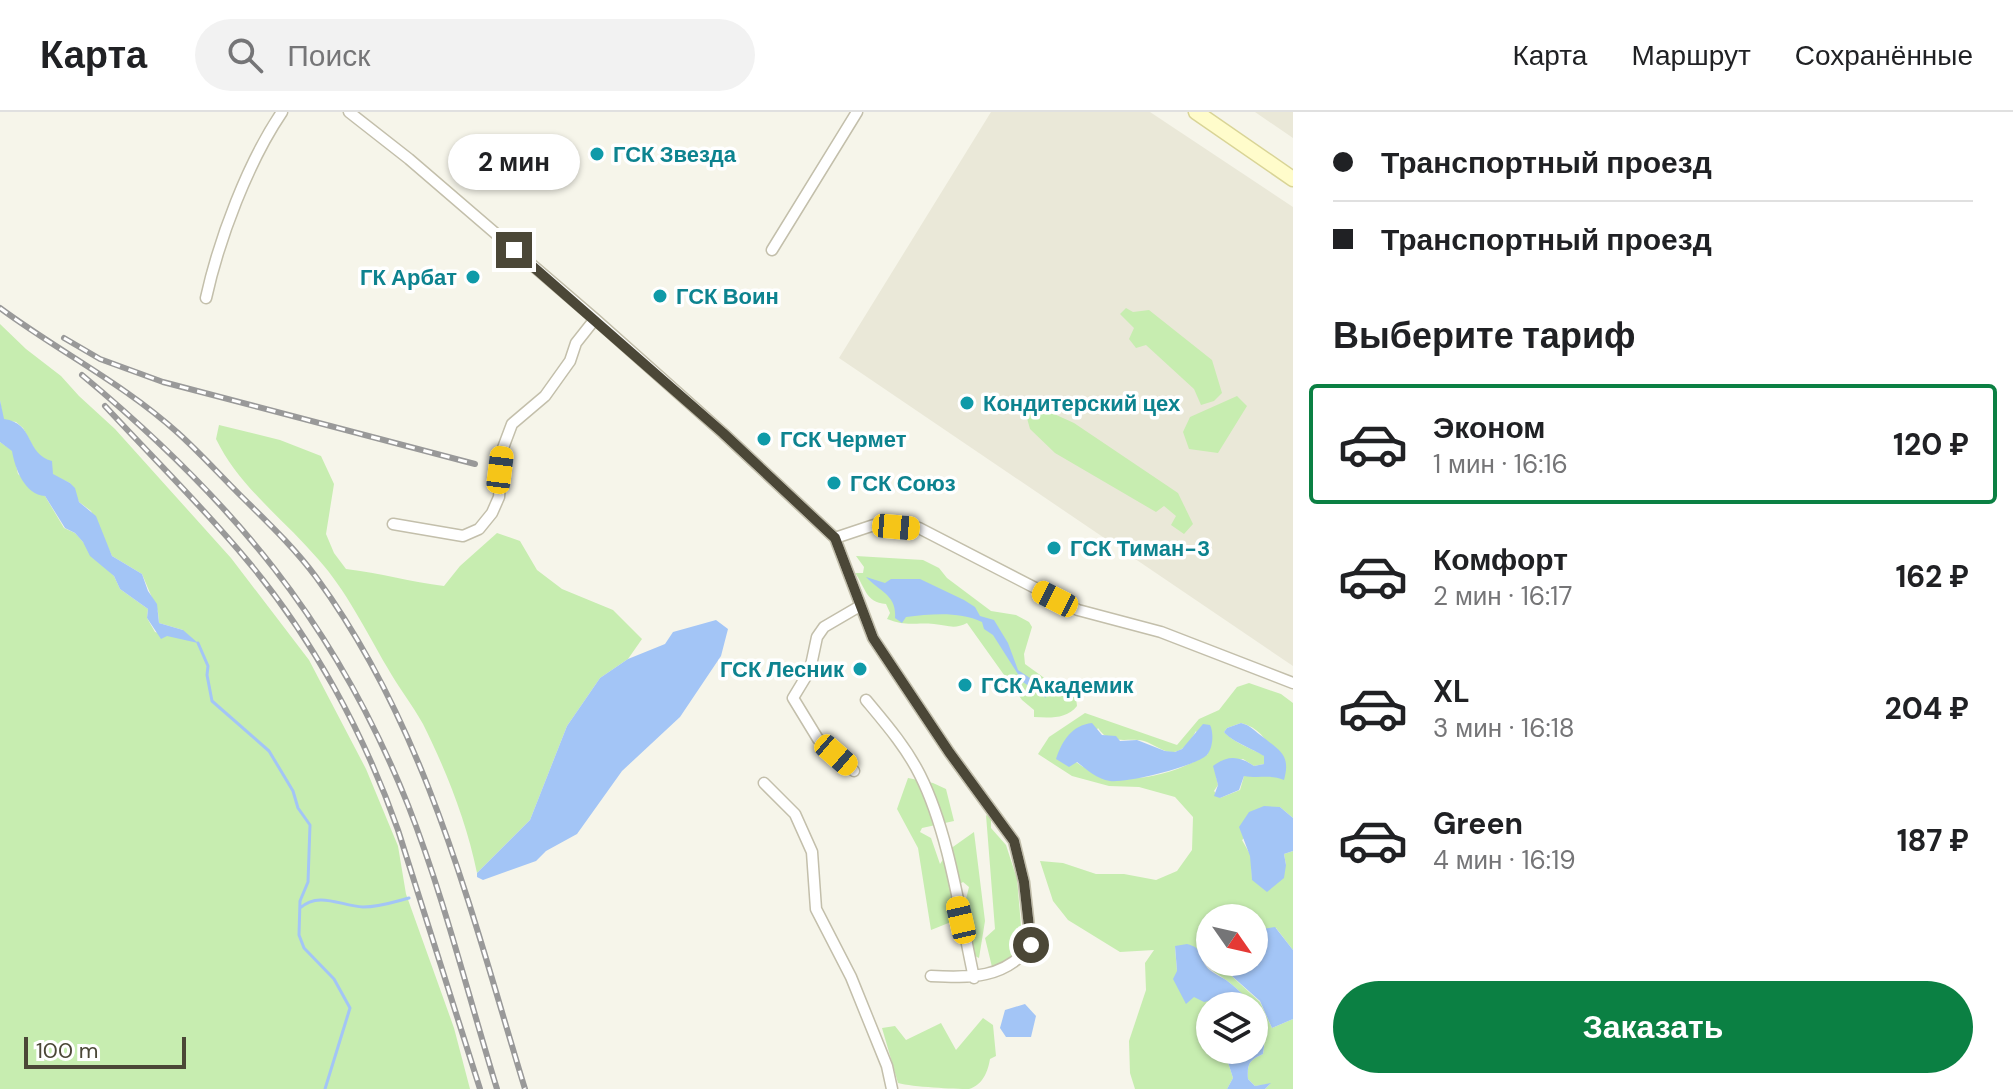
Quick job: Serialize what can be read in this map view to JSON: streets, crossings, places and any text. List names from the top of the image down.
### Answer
{
  "places": [
    "ГСК Звезда",
    "ГК Арбат",
    "ГСК Воин",
    "Кондитерский цех",
    "ГСК Чермет",
    "ГСК Союз",
    "ГСК Тиман-3",
    "ГСК Лесник",
    "ГСК Академик"
  ],
  "scale_bar": "100 m",
  "north": "bottom right",
  "page": {
    "header": "Карта",
    "search": "Поиск",
    "nav": ["Карта", "Маршрут", "Сохранённые"],
    "banner": ["Транспортный проезд", "Транспортный проезд"],
    "bubble": "2 мин",
    "heading": "Выберите тариф",
    "list": [
      {
        "name": "Эконом",
        "note": "1 мин · 16:16",
        "value": "120 ₽"
      },
      {
        "name": "Комфорт",
        "note": "2 мин · 16:17",
        "value": "162 ₽"
      },
      {
        "name": "XL",
        "note": "3 мин · 16:18",
        "value": "204 ₽"
      },
      {
        "name": "Green",
        "note": "4 мин · 16:19",
        "value": "187 ₽"
      }
    ],
    "buttons": "Заказать",
    "scale": "100 m"
  }
}
